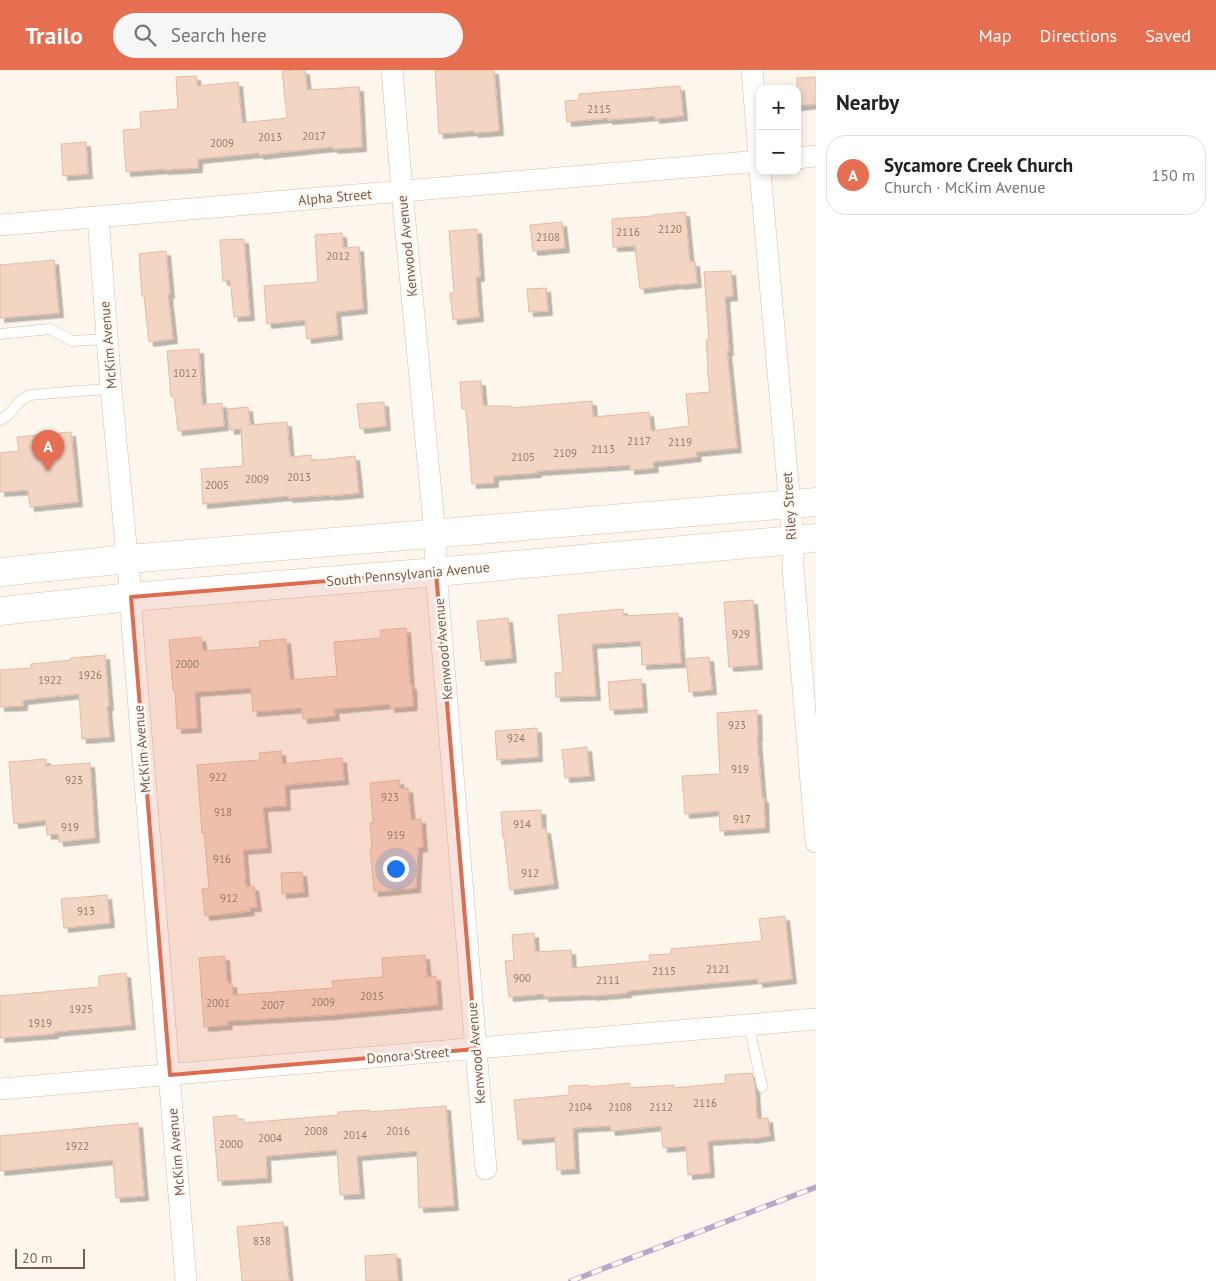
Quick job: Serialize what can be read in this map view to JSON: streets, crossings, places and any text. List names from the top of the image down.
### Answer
{
  "streets": {
    "main road": ["South Pennsylvania Avenue"],
    "street": [
      "Alpha Street",
      "Kenwood Avenue",
      "McKim Avenue",
      "Riley Street",
      "Donora Street"
    ]
  },
  "crossings": [
    ["Alpha Street", "Kenwood Avenue"],
    ["Alpha Street", "McKim Avenue"],
    ["Kenwood Avenue", "South Pennsylvania Avenue"],
    ["Kenwood Avenue", "Donora Street"],
    ["McKim Avenue", "South Pennsylvania Avenue"],
    ["McKim Avenue", "Donora Street"],
    ["Riley Street", "South Pennsylvania Avenue"]
  ],
  "house_numbers": [
    "2115",
    "2017",
    "2013",
    "2009",
    "2120",
    "2116",
    "2108",
    "2012",
    "1012",
    "2117",
    "2119",
    "2113",
    "2109",
    "2105",
    "2013",
    "2009",
    "2005",
    "929",
    "2000",
    "1926",
    "1922",
    "923",
    "924",
    "919",
    "922",
    "923",
    "923",
    "918",
    "917",
    "914",
    "919",
    "919",
    "916",
    "912",
    "912",
    "913",
    "2121",
    "2115",
    "900",
    "2111",
    "2015",
    "2009",
    "2001",
    "2007",
    "1925",
    "1919",
    "2116",
    "2104",
    "2108",
    "2112",
    "2008",
    "2016",
    "2014",
    "2004",
    "2000",
    "1922",
    "838"
  ],
  "scale_bar": "20 m",
  "page": {
    "header": "Trailo",
    "search": "Search here",
    "nav": ["Map", "Directions", "Saved"],
    "heading": "Nearby",
    "map_buttons": ["+", "−"],
    "list": [
      {
        "mark": "A",
        "name": "Sycamore Creek Church",
        "note": "Church · McKim Avenue",
        "value": "150 m"
      }
    ],
    "pins": "A",
    "scale": "20 m"
  }
}
